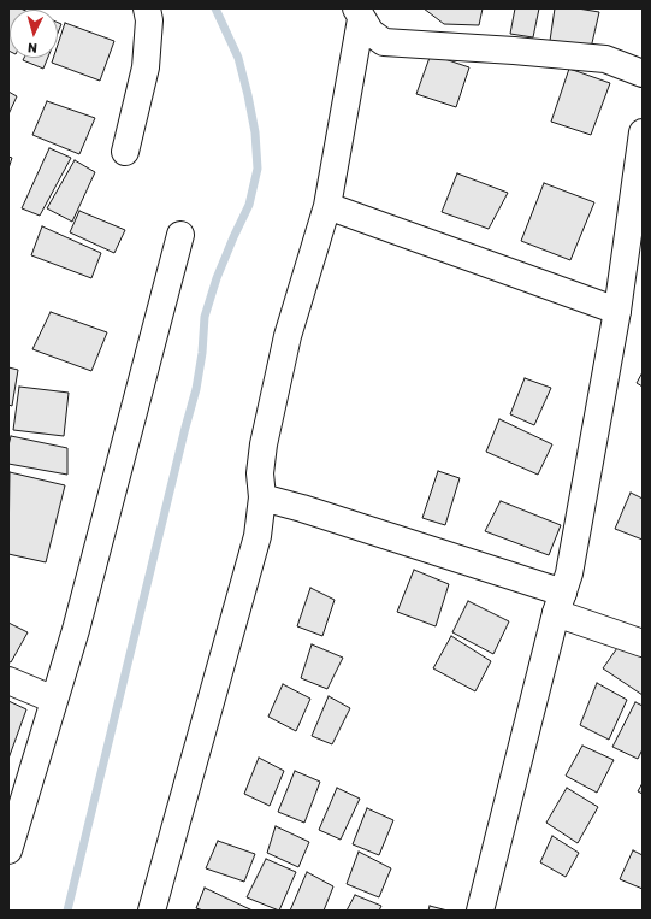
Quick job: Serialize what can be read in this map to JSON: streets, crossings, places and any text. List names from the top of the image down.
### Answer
{
  "north": "bottom"
}
